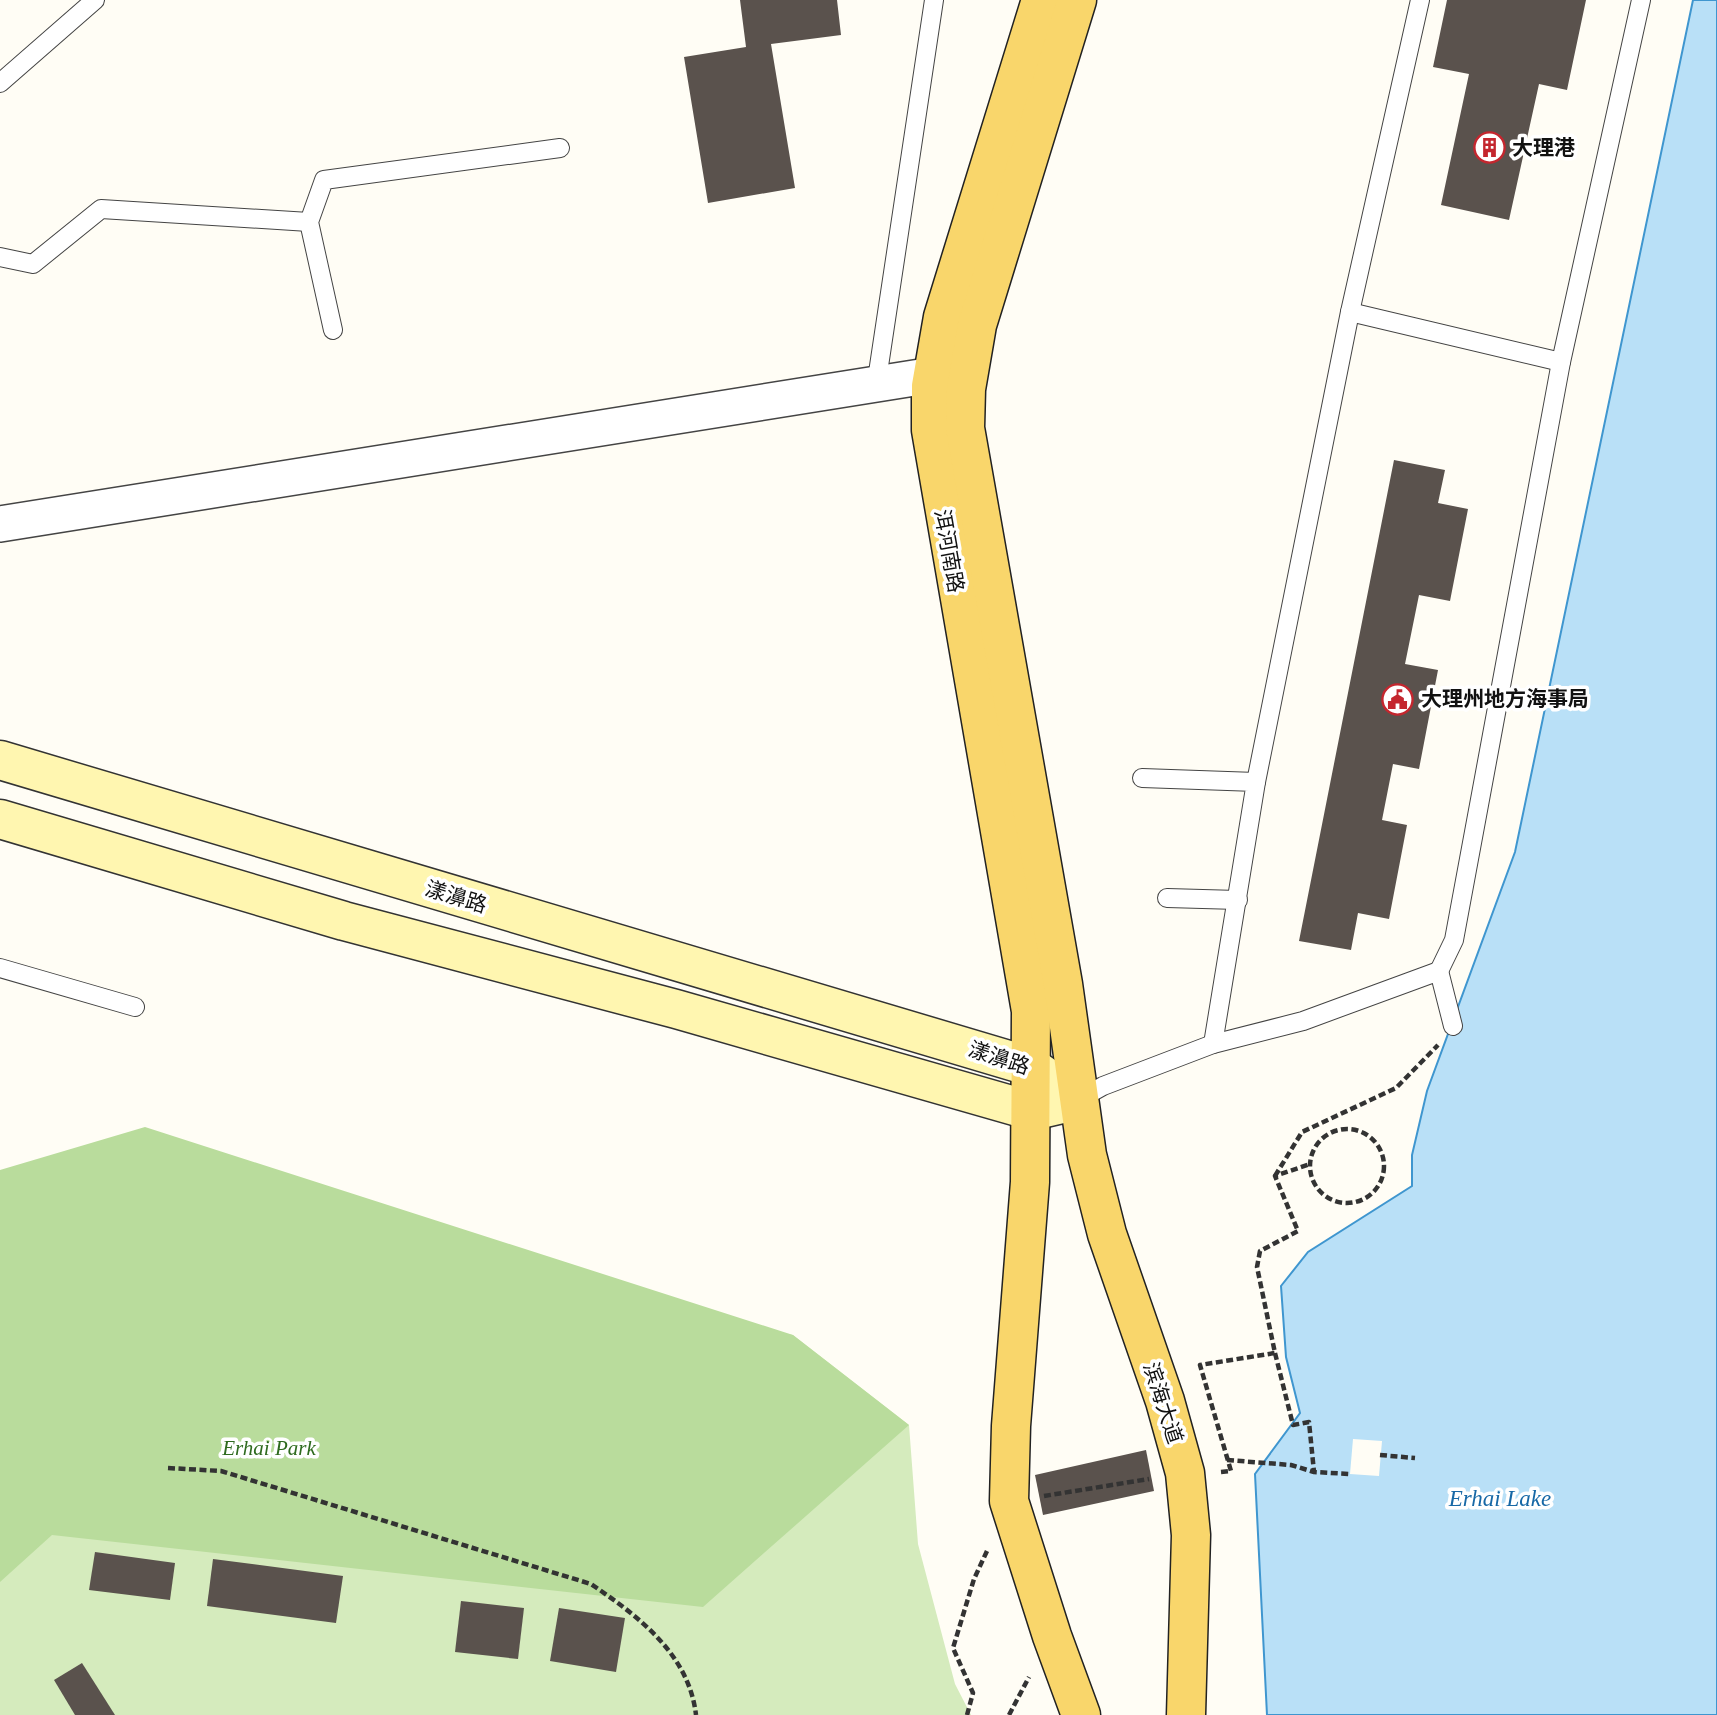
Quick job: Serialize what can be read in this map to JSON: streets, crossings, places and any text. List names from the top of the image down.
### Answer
{
  "streets": {
    "main road": ["洱河南路", "漾濞路", "滨海大道"]
  },
  "crossings": [
    ["洱河南路", "漾濞路"],
    ["洱河南路", "滨海大道"],
    ["漾濞路", "滨海大道"]
  ],
  "water": ["Erhai Lake"],
  "parks": ["Erhai Park"],
  "places": {
    "building": ["大理港"],
    "public building": ["大理州地方海事局"]
  }
}
